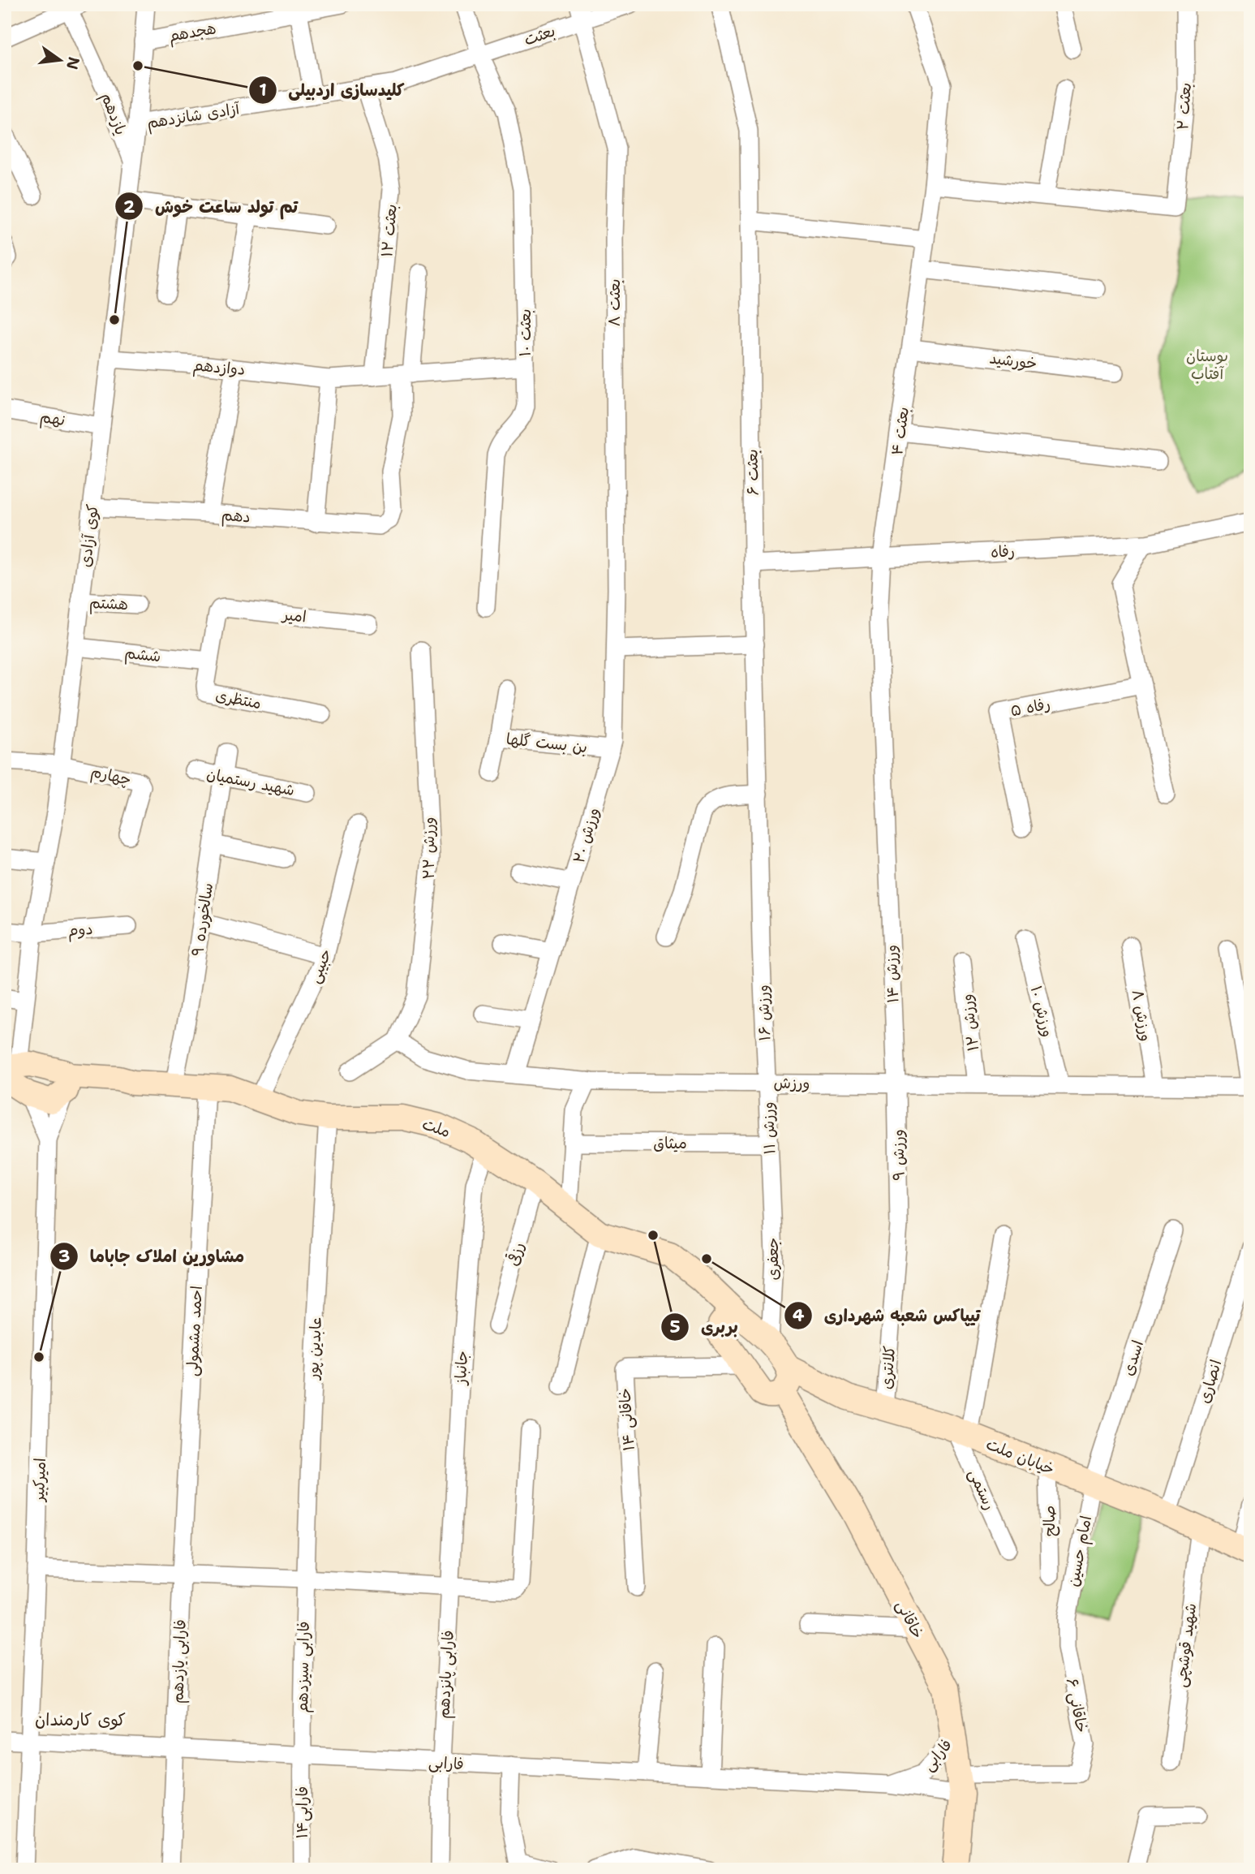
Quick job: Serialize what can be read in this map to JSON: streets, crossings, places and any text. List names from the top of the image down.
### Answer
{
  "streets": {
    "main road": ["ملت", "خیابان ملت", "خاقانی"],
    "street": [
      "هجدهم",
      "بعثت",
      "بعثت ۲",
      "یازدهم",
      "آزادی شانزدهم",
      "بعثت ۱۲",
      "بعثت ٨",
      "بعثت ۱۰",
      "خورشید",
      "دوازدهم",
      "نهم",
      "بعثت ۴",
      "بعثت ۶",
      "دهم",
      "کوی آزادی",
      "رفاه",
      "هشتم",
      "امیر",
      "ششم",
      "منتظری",
      "رفاه ۵",
      "بن بست گلها",
      "چهارم",
      "شهید رستمیان",
      "ورزش ۲۰",
      "ورزش ۲۲",
      "سالخورده ۹",
      "دوم",
      "حبیبی",
      "ورزش ۱۴",
      "ورزش ۱۰",
      "ورزش ۱۶",
      "ورزش ۸",
      "ورزش ۱۲",
      "ورزش",
      "ورزش ۱۱",
      "میثاق",
      "ورزش ۹",
      "رزقی",
      "جعفری",
      "احمد مشمولی",
      "عابدین پور",
      "اسدی",
      "جانباز",
      "کلانتری",
      "انصاری",
      "خاقانی ۱۴",
      "امیرکبیر",
      "رستمی",
      "صالح",
      "امام حسین",
      "شهید قوشچی",
      "فارابی یازدهم",
      "فارابی سیزدهم",
      "فارابی پانزدهم",
      "خاقانی ۶",
      "فارابی",
      "فارابی۱۴‌"
    ]
  },
  "crossings": [
    ["هجدهم", "کوی آزادی"],
    ["بعثت", "آزادی شانزدهم"],
    ["بعثت", "بعثت ٨"],
    ["بعثت", "بعثت ۱۰"],
    ["یازدهم", "کوی آزادی"],
    ["آزادی شانزدهم", "بعثت ۱۲"],
    ["آزادی شانزدهم", "بعثت ۱۰"],
    ["آزادی شانزدهم", "کوی آزادی"],
    ["بعثت ۱۲", "دوازدهم"],
    ["بعثت ٨", "ورزش ۲۰"],
    ["بعثت ۱۰", "دوازدهم"],
    ["خورشید", "بعثت ۴"],
    ["دوازدهم", "دهم"],
    ["دوازدهم", "کوی آزادی"],
    ["نهم", "کوی آزادی"],
    ["بعثت ۴", "رفاه"],
    ["بعثت ۴", "ورزش ۱۴"],
    ["بعثت ۶", "رفاه"],
    ["بعثت ۶", "ورزش ۱۶"],
    ["دهم", "کوی آزادی"],
    ["کوی آزادی", "هشتم"],
    ["کوی آزادی", "ششم"],
    ["کوی آزادی", "چهارم"],
    ["کوی آزادی", "دوم"],
    ["کوی آزادی", "ملت"],
    ["امیر", "منتظری"],
    ["ششم", "منتظری"],
    ["بن بست گلها", "ورزش ۲۰"],
    ["شهید رستمیان", "سالخورده ۹"],
    ["ورزش ۲۰", "ورزش"],
    ["ورزش ۲۲", "ورزش"],
    ["سالخورده ۹", "ملت"],
    ["حبیبی", "ملت"],
    ["ورزش ۱۴", "ورزش"],
    ["ورزش ۱۴", "ورزش ۹"],
    ["ورزش ۱۰", "ورزش"],
    ["ورزش ۱۶", "ورزش"],
    ["ورزش ۱۶", "ورزش ۱۱"],
    ["ورزش ۸", "ورزش"],
    ["ورزش ۱۲", "ورزش"],
    ["ورزش", "ورزش ۱۱"],
    ["ورزش", "ورزش ۹"],
    ["ملت", "رزقی"],
    ["ملت", "جعفری"],
    ["ملت", "احمد مشمولی"],
    ["ملت", "عابدین پور"],
    ["ملت", "جانباز"],
    ["ملت", "خیابان ملت"],
    ["ملت", "امیرکبیر"],
    ["ورزش ۱۱", "میثاق"],
    ["ورزش ۱۱", "جعفری"],
    ["ورزش ۹", "کلانتری"],
    ["احمد مشمولی", "فارابی یازدهم"],
    ["عابدین پور", "فارابی سیزدهم"],
    ["اسدی", "خیابان ملت"],
    ["اسدی", "امام حسین"],
    ["جانباز", "فارابی پانزدهم"],
    ["کلانتری", "خیابان ملت"],
    ["انصاری", "خیابان ملت"],
    ["خیابان ملت", "رستمی"],
    ["خیابان ملت", "صالح"],
    ["خیابان ملت", "امام حسین"],
    ["خیابان ملت", "شهید قوشچی"],
    ["امیرکبیر", "فارابی"],
    ["امام حسین", "خاقانی ۶"],
    ["خاقانی", "خاقانی ۶"],
    ["خاقانی", "فارابی"],
    ["فارابی یازدهم", "فارابی"],
    ["فارابی سیزدهم", "فارابی"],
    ["فارابی سیزدهم", "فارابی۱۴‌"],
    ["فارابی پانزدهم", "فارابی"],
    ["خاقانی ۶", "فارابی"],
    ["فارابی", "فارابی۱۴‌"]
  ],
  "districts": ["کوی کارمندان"],
  "parks": ["بوستان آفتاب"],
  "places": [
    "کلیدسازی اردبیلی",
    "تم تولد ساعت خوش",
    "بربری",
    "تیپاکس شعبه شهرداری",
    "مشاورین املاک جاباما"
  ],
  "north": "right"
}
